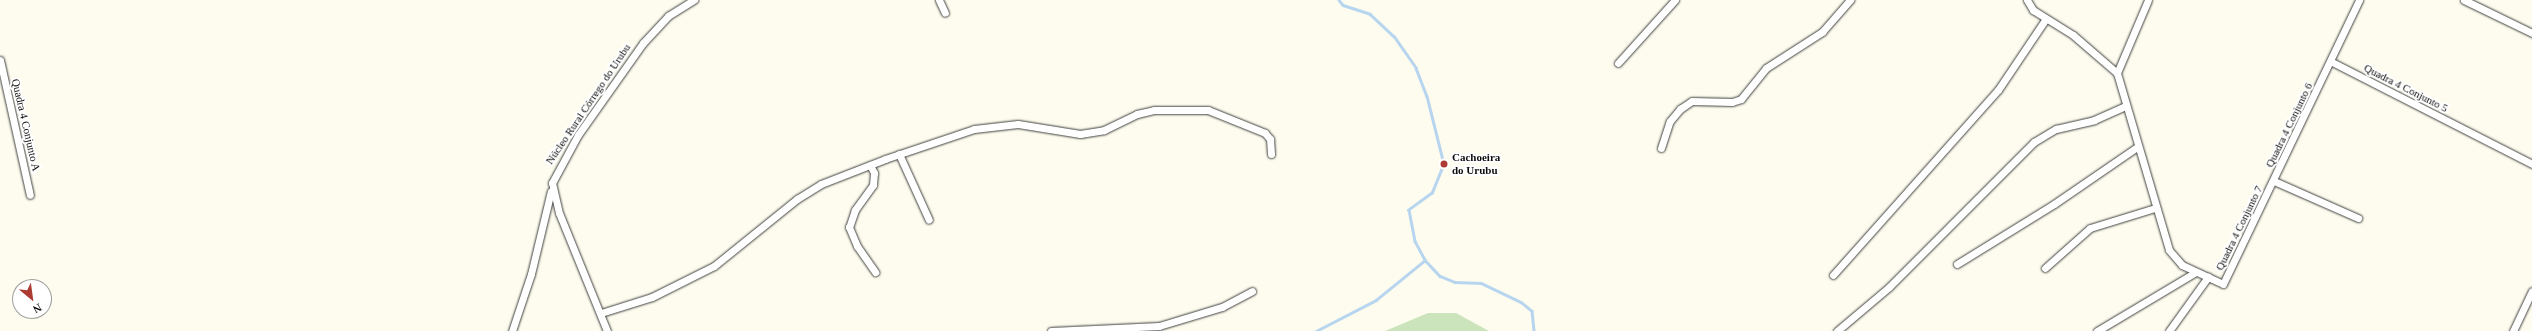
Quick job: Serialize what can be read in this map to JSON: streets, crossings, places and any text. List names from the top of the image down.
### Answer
{
  "streets": {
    "street": [
      "Quadra 4 Conjunto 5",
      "Núcleo Rural Córrego do Urubu",
      "Quadra 4 Conjunto A",
      "Quadra 4 Conjunto 6",
      "Quadra 4 Conjunto 7"
    ]
  },
  "crossings": [
    ["Quadra 4 Conjunto 5", "Quadra 4 Conjunto 6"],
    ["Quadra 4 Conjunto 6", "Quadra 4 Conjunto 7"]
  ],
  "places": ["Cachoeira do Urubu"],
  "north": "bottom right"
}
